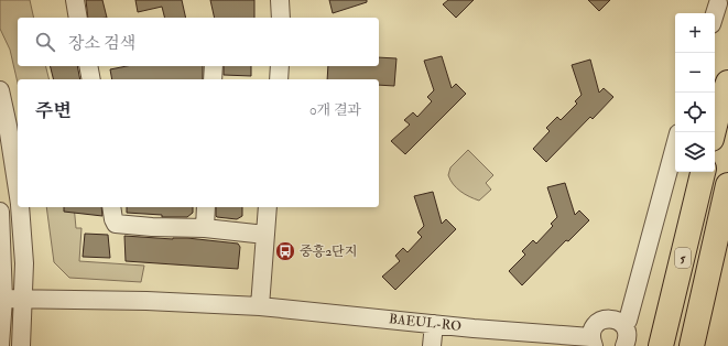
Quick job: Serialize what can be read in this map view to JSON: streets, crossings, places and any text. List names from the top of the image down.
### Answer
{
  "streets": {
    "highway": ["5"],
    "street": ["BAEUL-RO"]
  },
  "places": {
    "bus stop": ["중흥2단지"]
  },
  "page": {
    "map_buttons": ["+", "−"],
    "search": "장소 검색",
    "heading": ["주변", "0개 결과"]
  }
}
